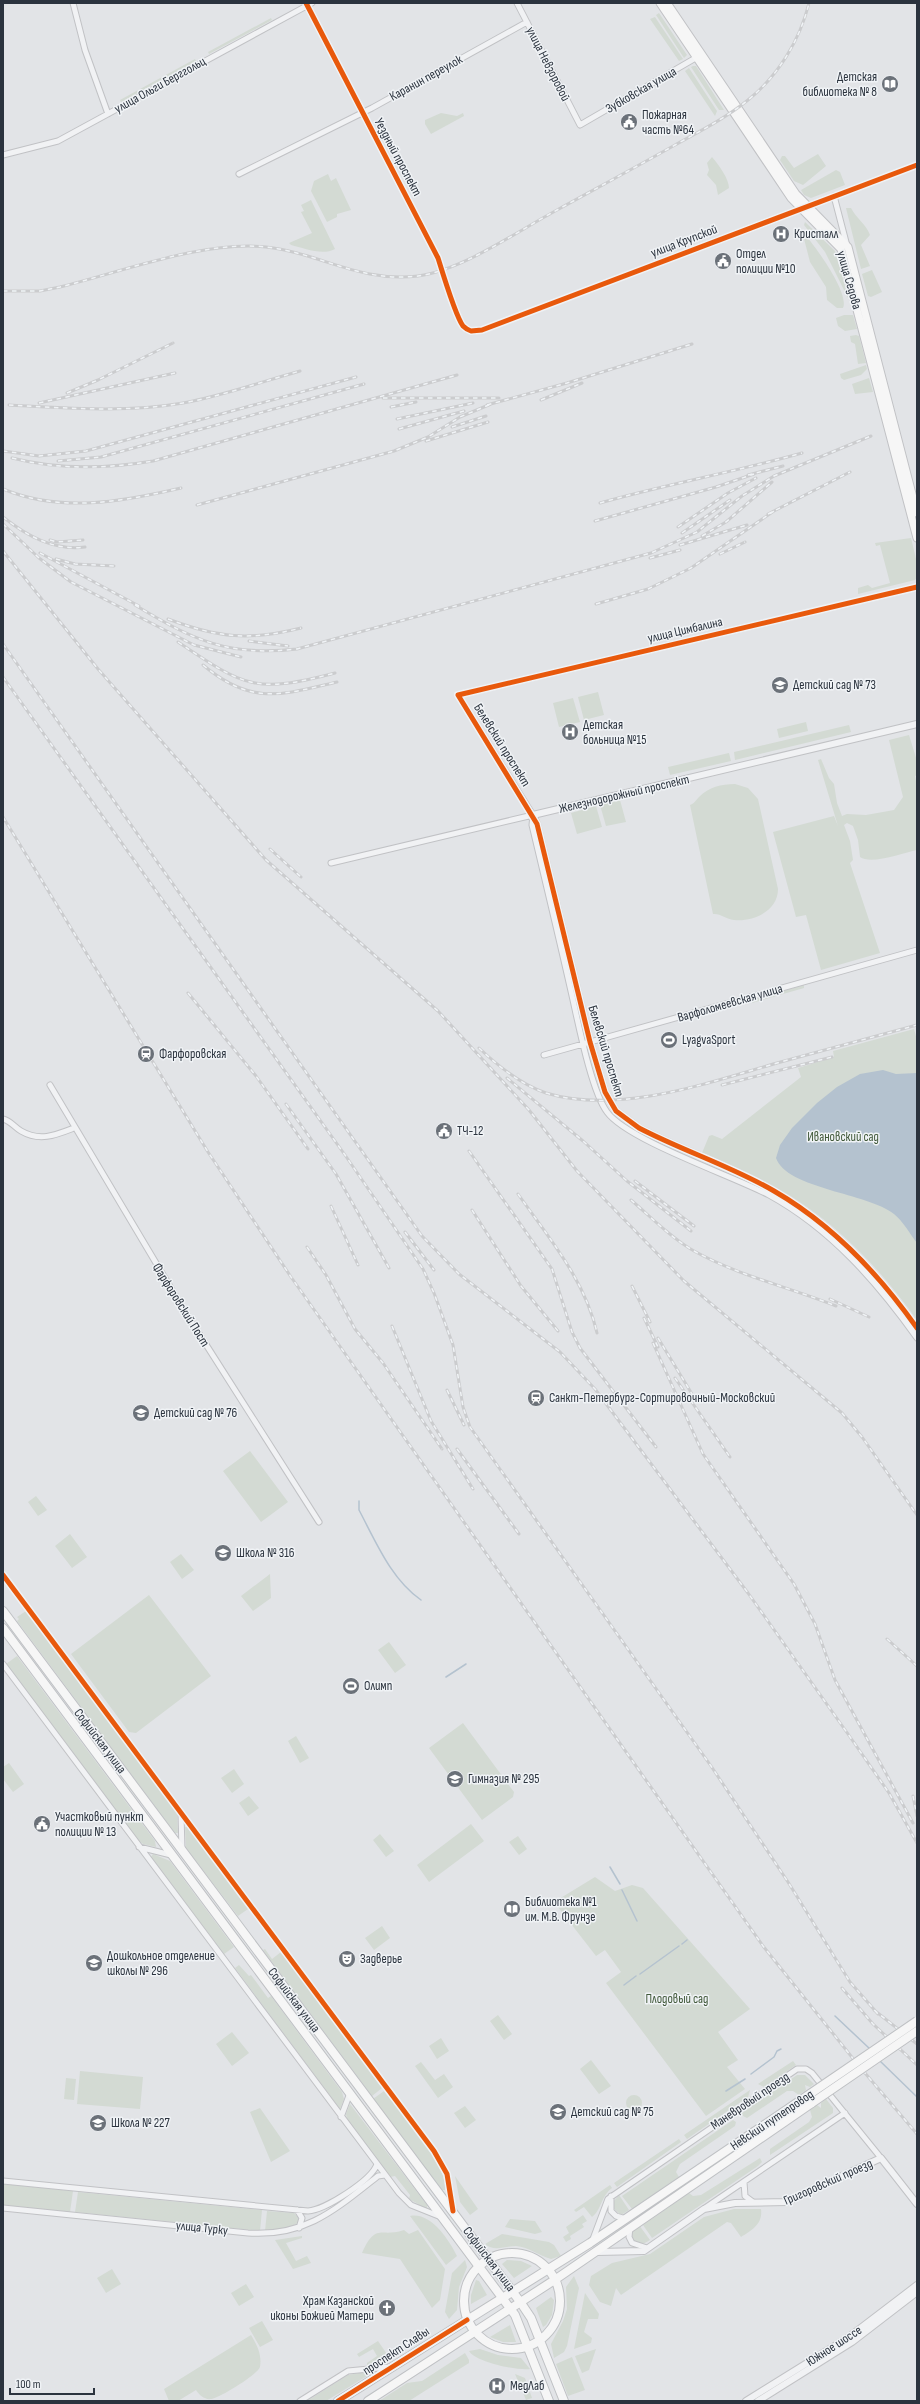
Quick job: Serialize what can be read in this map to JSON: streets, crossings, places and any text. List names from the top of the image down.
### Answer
{
  "streets": {
    "main road": [
      "улица Седова",
      "Софийская улица",
      "Невский путепровод",
      "проспект Славы"
    ],
    "street": [
      "улица Невзоровой",
      "Каранин переулок",
      "улица Ольги Берггольц",
      "Зубковская улица",
      "Уездный проспект",
      "улица Крупской",
      "улица Цимбалина",
      "Белевский проспект",
      "Железнодорожный проспект",
      "Варфоломеевская улица",
      "Фарфоровский Пост",
      "Маневровый проезд",
      "Григоровский проезд",
      "улица Турку",
      "Южное шоссе"
    ]
  },
  "crossings": [
    ["улица Невзоровой", "Каранин переулок"],
    ["улица Невзоровой", "Зубковская улица"],
    ["Каранин переулок", "Уездный проспект"],
    ["улица Ольги Берггольц", "Уездный проспект"],
    ["Зубковская улица", "улица Седова"],
    ["Уездный проспект", "улица Крупской"],
    ["улица Крупской", "улица Седова"],
    ["улица Цимбалина", "Белевский проспект"],
    ["Белевский проспект", "Железнодорожный проспект"],
    ["Белевский проспект", "Варфоломеевская улица"],
    ["Софийская улица", "проспект Славы"],
    ["Маневровый проезд", "Григоровский проезд"],
    ["Невский путепровод", "проспект Славы"],
    ["Григоровский проезд", "проспект Славы"]
  ],
  "parks": ["Ивановский сад", "Плодовый сад"],
  "places": {
    "library": ["Детская библиотека № 8", "Библиотека №1 им. М.В. Фрунзе"],
    "public building": [
      "Пожарная часть №64",
      "Отдел полиции №10",
      "ТЧ-12",
      "Участковый пункт полиции № 13"
    ],
    "hospital": ["Кристалл", "Детская больница №15", "МедЛаб"],
    "school or university": [
      "Детский сад № 73",
      "Детский сад № 76",
      "Школа № 316",
      "Гимназия № 295",
      "Дошкольное отделение школы № 296",
      "Детский сад № 75",
      "Школа № 227"
    ],
    "sports": ["LyagvaSport", "Олимп"],
    "station": ["Фарфоровская", "Санкт-Петербург-Сортировочный-Московский"],
    "theatre": ["Задверье"],
    "church": ["Храм Казанской иконы Божией Матери"]
  },
  "scale_bar": "100 m"
}
